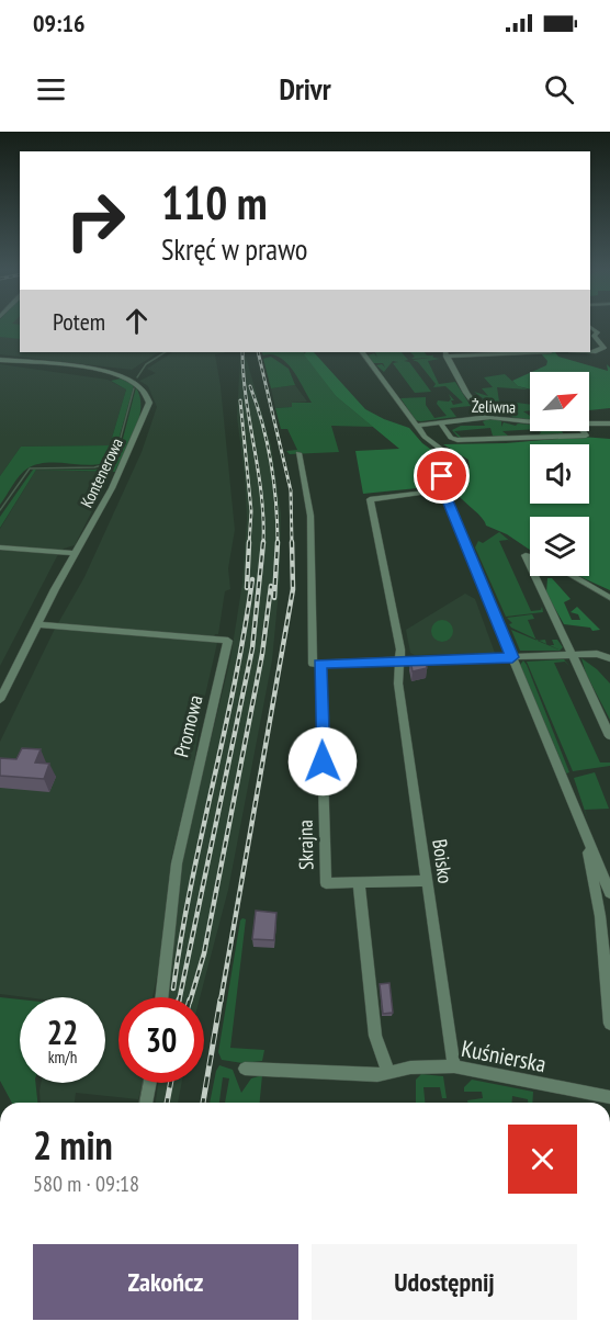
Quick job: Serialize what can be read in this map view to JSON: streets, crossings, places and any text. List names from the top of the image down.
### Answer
{
  "streets": {
    "street": [
      "Żeliwna",
      "Kontenerowa",
      "Promowa",
      "Skrajna",
      "Boisko",
      "Kuśnierska"
    ]
  },
  "crossings": [
    ["Kontenerowa", "Promowa"],
    ["Skrajna", "Boisko"],
    ["Boisko", "Kuśnierska"]
  ],
  "north": "top right",
  "page": {
    "status": "09:16",
    "header": "Drivr",
    "turn": ["110 m", "Skręć w prawo"],
    "then": "Potem",
    "speed": "22 km/h",
    "limit": "30",
    "heading": ["2 min", "580 m · 09:18"],
    "buttons": ["Zakończ", "Udostępnij"]
  }
}
